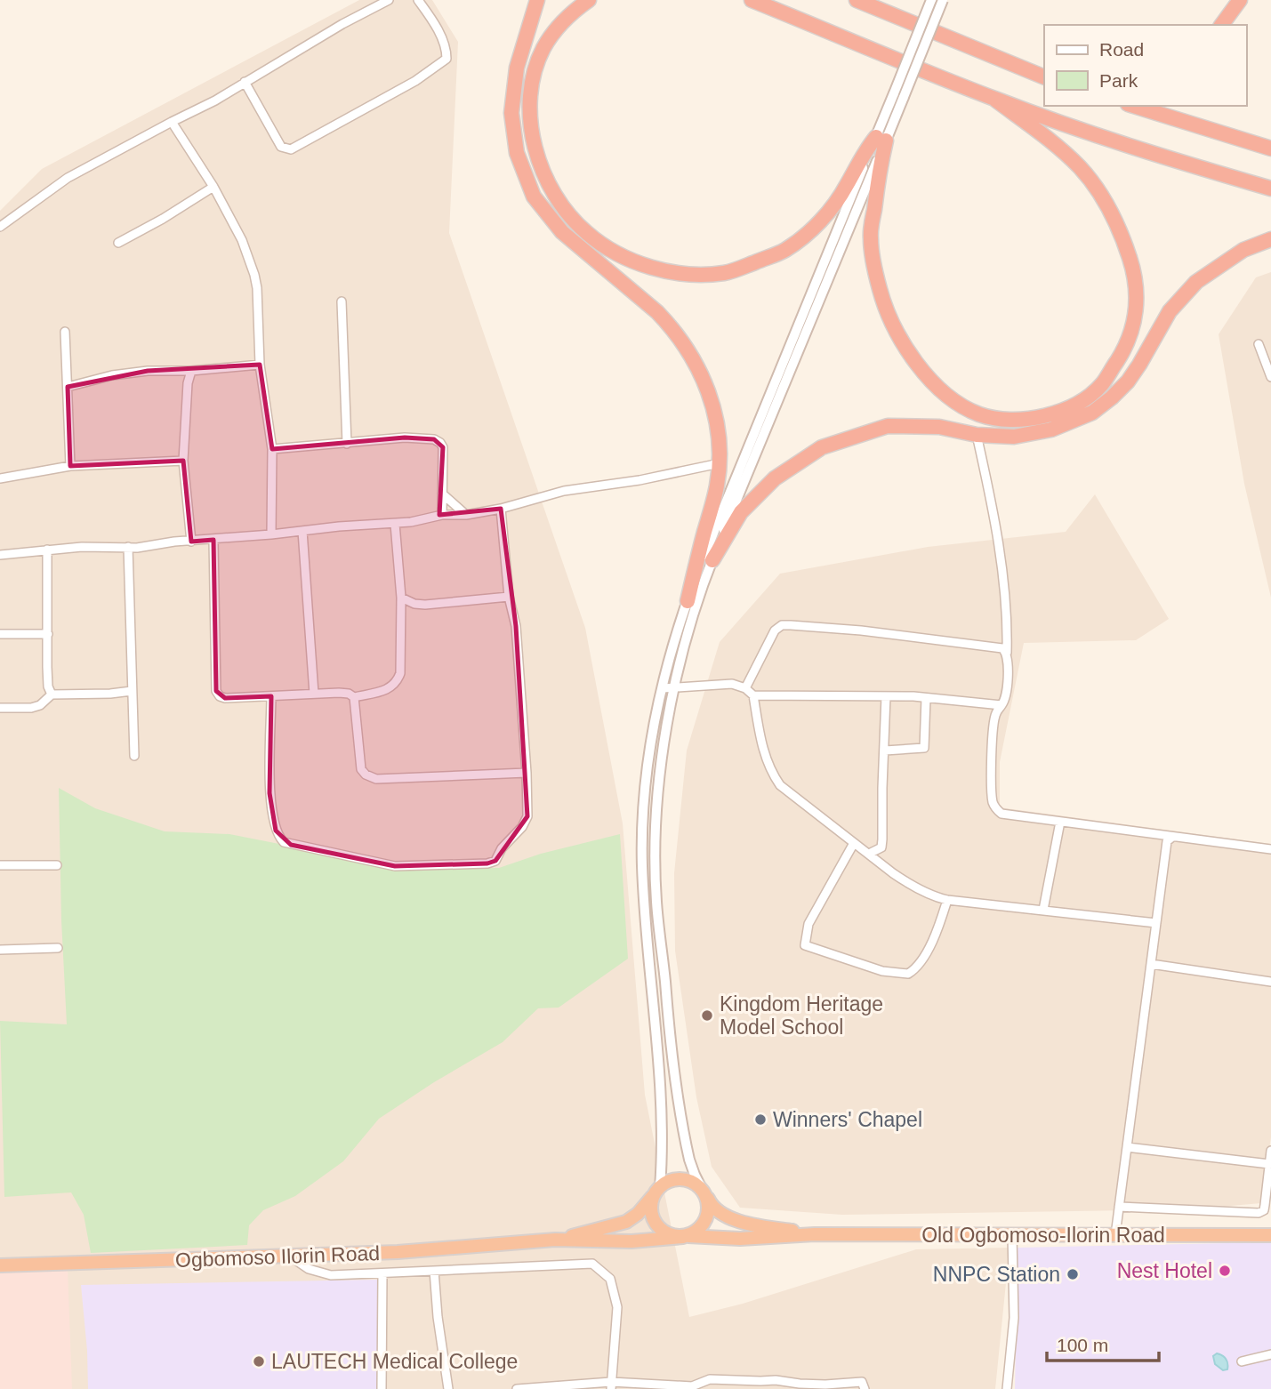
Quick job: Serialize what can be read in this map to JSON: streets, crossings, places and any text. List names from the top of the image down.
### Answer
{
  "streets": {
    "highway": ["Old Ogbomoso-Ilorin Road", "Ogbomoso Ilorin Road"]
  },
  "places": [
    "Kingdom Heritage Model School",
    "Winners' Chapel",
    "Nest Hotel",
    "NNPC Station",
    "LAUTECH Medical College"
  ],
  "legend": ["Road", "Park"],
  "scale_bar": "100 m"
}
